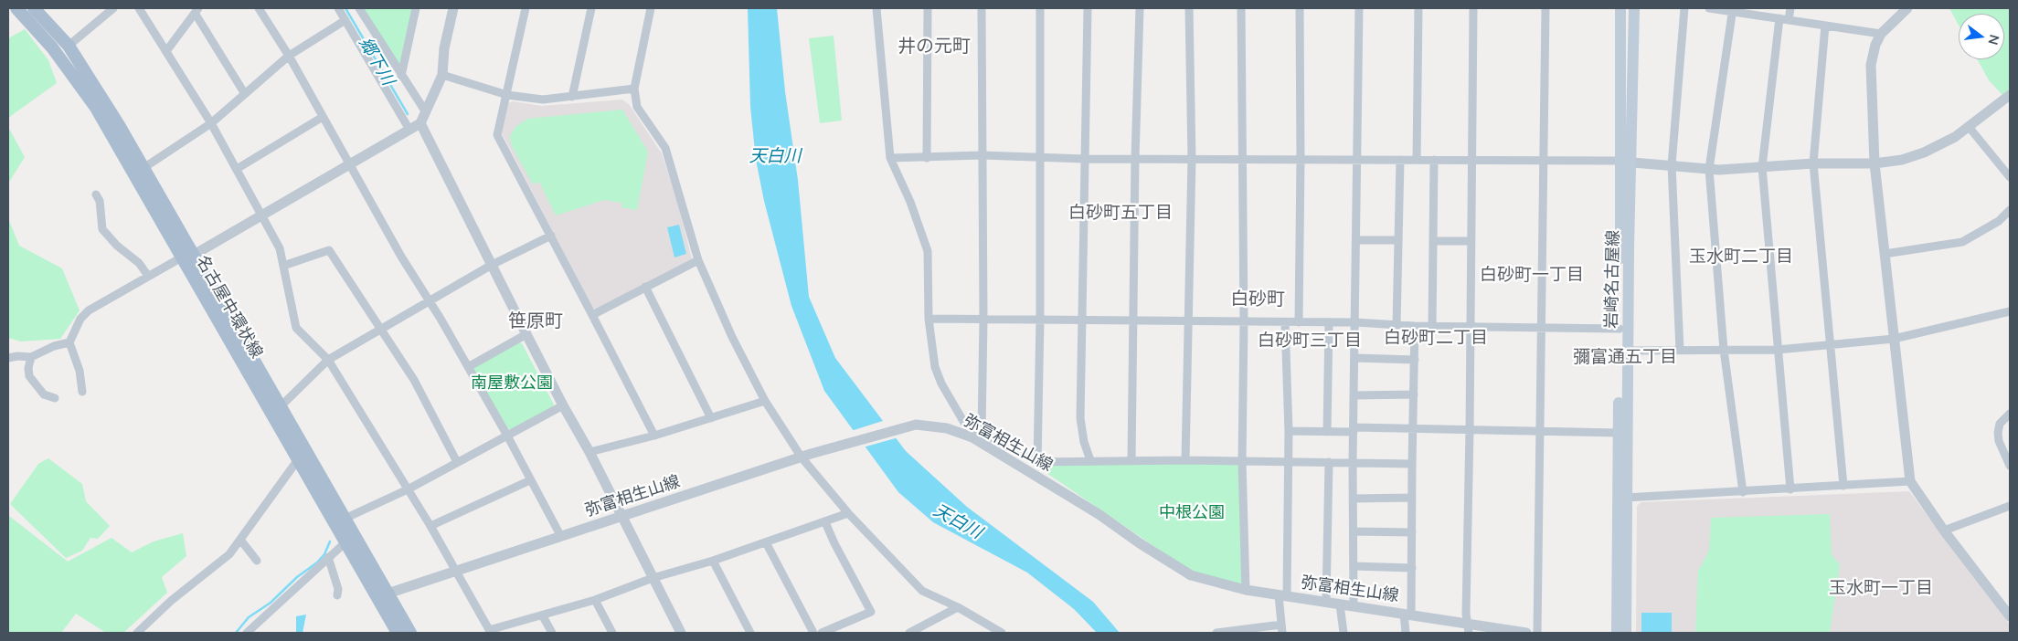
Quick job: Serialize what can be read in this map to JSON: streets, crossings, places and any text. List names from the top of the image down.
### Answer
{
  "streets": {
    "main road": ["岩崎名古屋線", "名古屋中環状線"],
    "street": ["弥富相生山線"]
  },
  "crossings": [
    ["名古屋中環状線", "弥富相生山線"]
  ],
  "districts": [
    "井の元町",
    "白砂町五丁目",
    "玉水町二丁目",
    "白砂町一丁目",
    "白砂町",
    "笹原町",
    "白砂町二丁目",
    "白砂町三丁目",
    "彌富通五丁目",
    "玉水町一丁目"
  ],
  "water": ["郷下川", "天白川"],
  "parks": ["南屋敷公園", "中根公園"],
  "north": "right"
}
